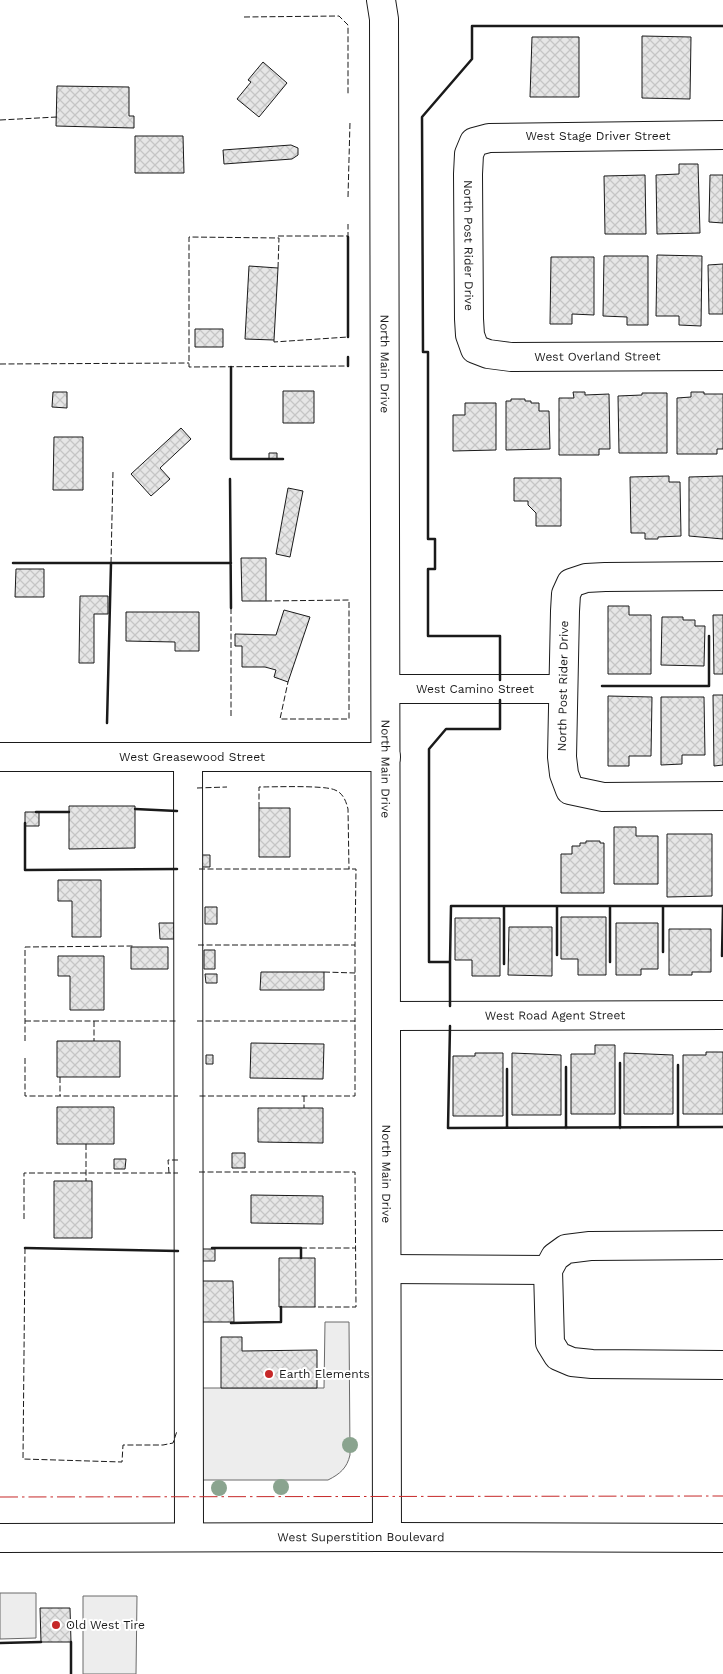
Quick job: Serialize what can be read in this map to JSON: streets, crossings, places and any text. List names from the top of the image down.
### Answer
{
  "streets": {
    "street": [
      "West Stage Driver Street",
      "North Post Rider Drive",
      "West Overland Street",
      "North Main Drive",
      "West Camino Street",
      "West Greasewood Street",
      "West Road Agent Street",
      "West Superstition Boulevard"
    ]
  },
  "crossings": [
    ["West Stage Driver Street", "North Post Rider Drive"],
    ["North Post Rider Drive", "West Overland Street"],
    ["North Post Rider Drive", "West Camino Street"],
    ["North Main Drive", "West Camino Street"],
    ["North Main Drive", "West Greasewood Street"],
    ["North Main Drive", "West Road Agent Street"],
    ["North Main Drive", "West Superstition Boulevard"]
  ],
  "places": ["Earth Elements", "Old West Tire"]
}
